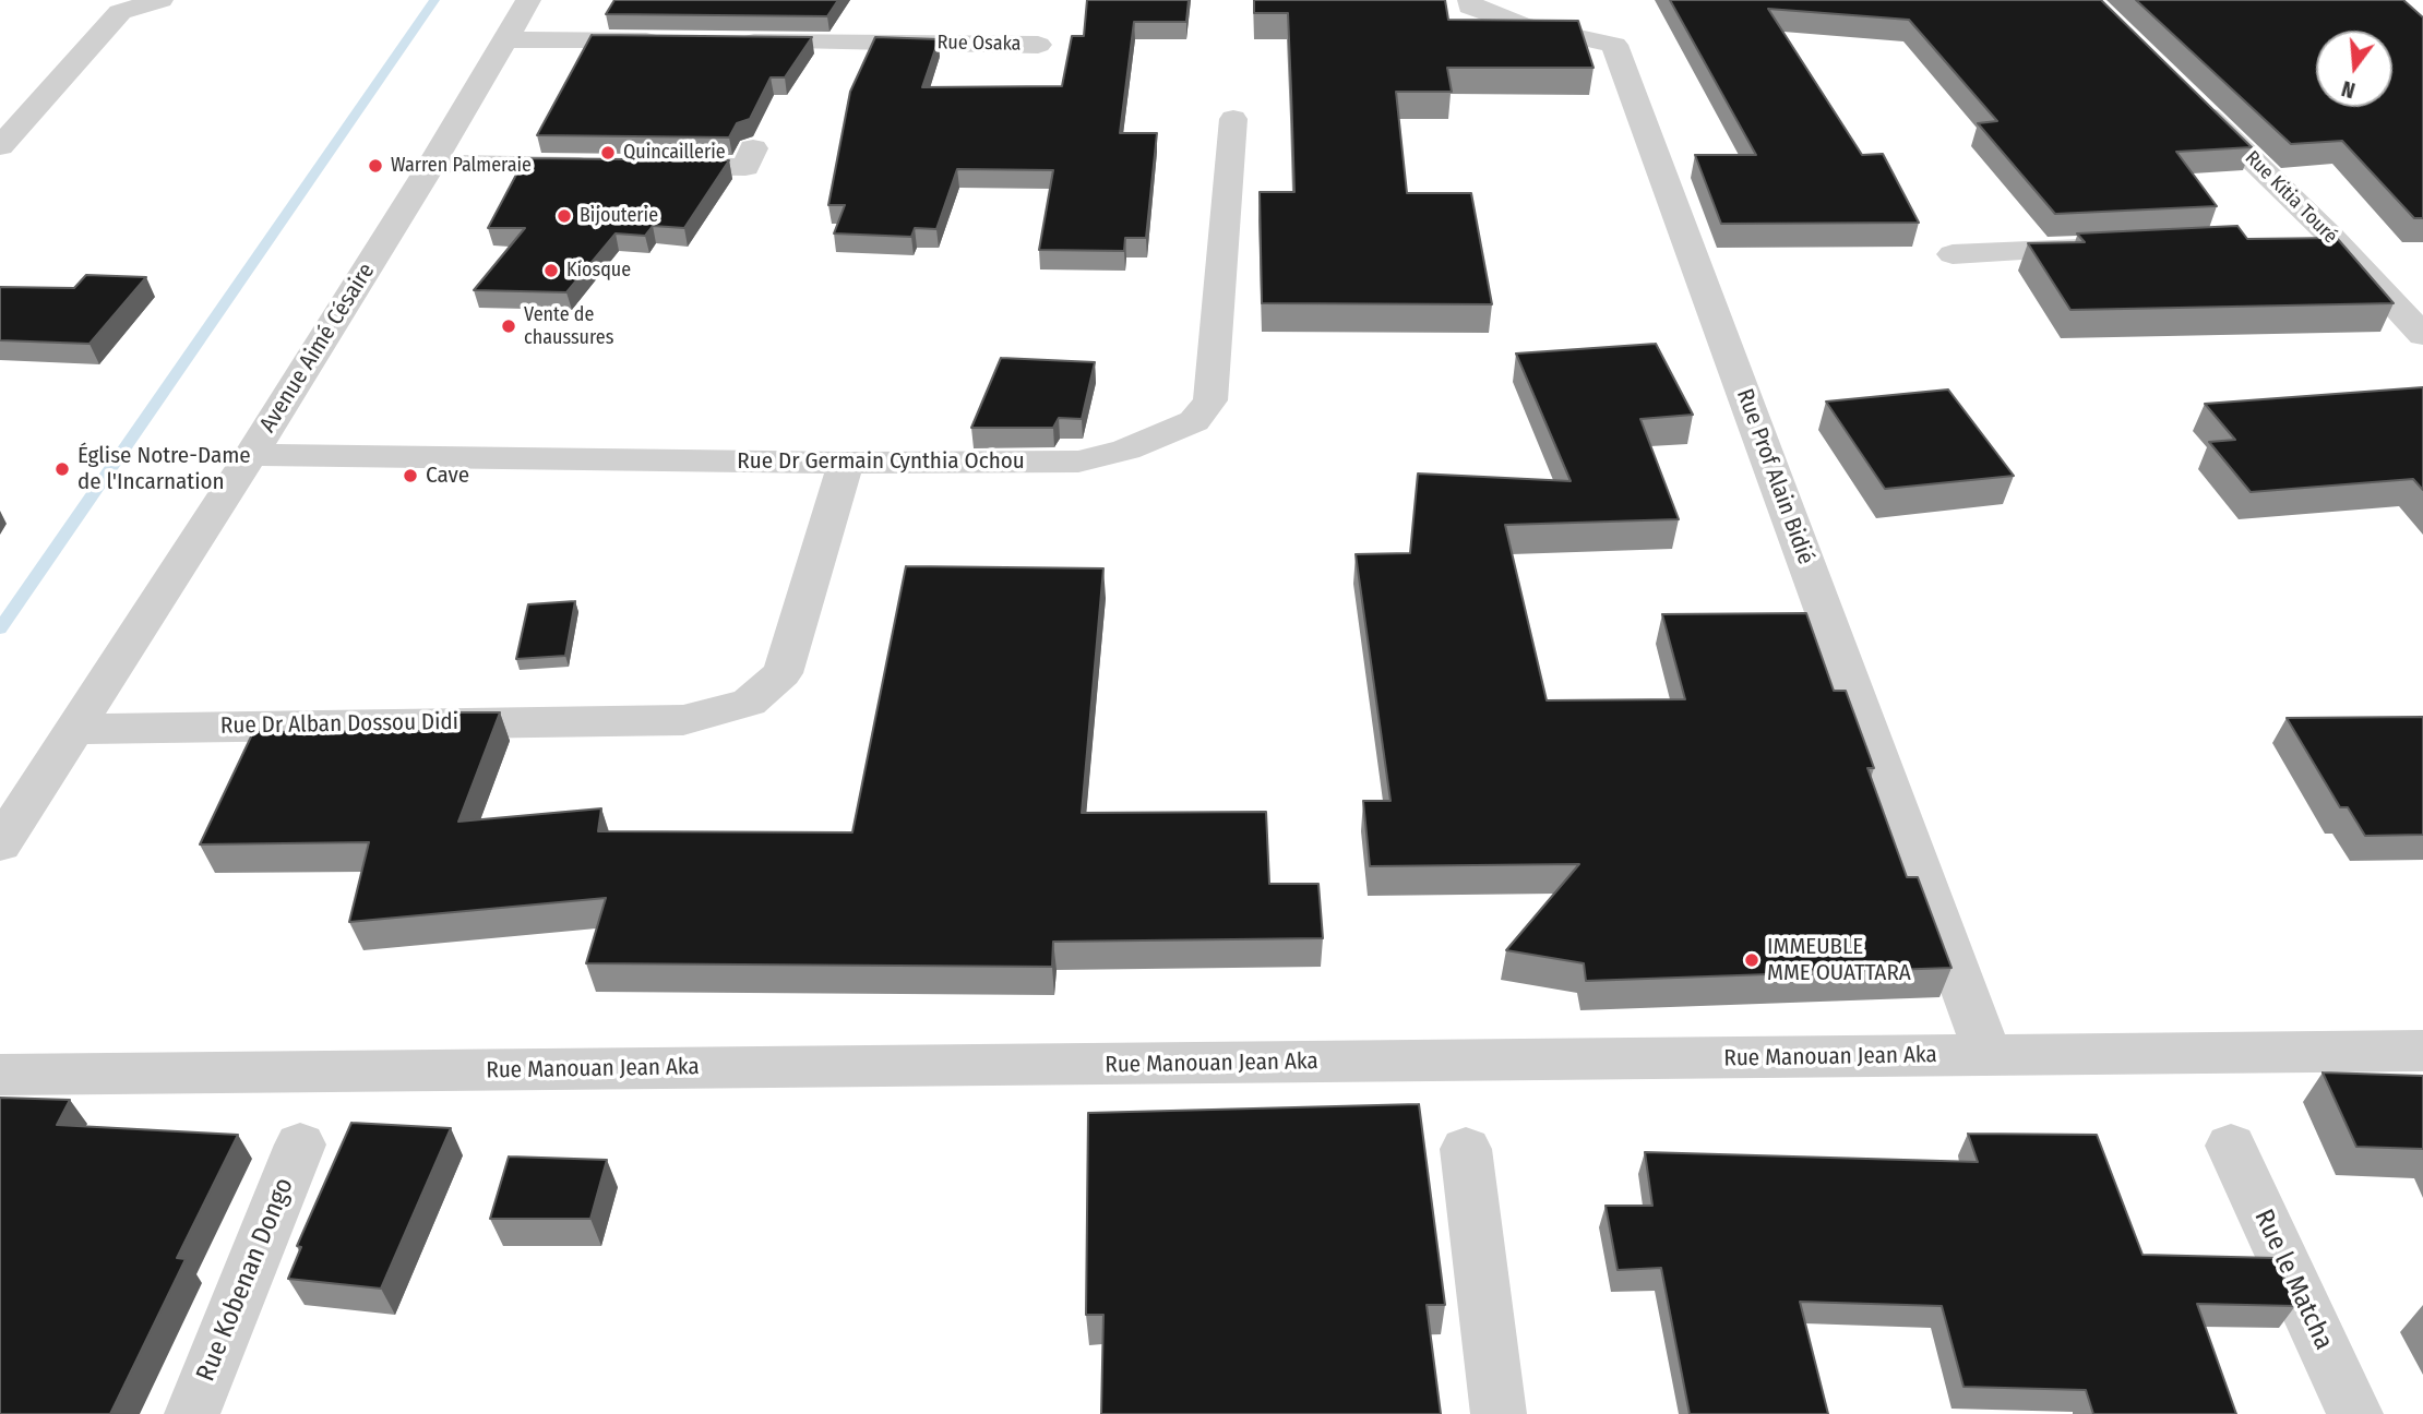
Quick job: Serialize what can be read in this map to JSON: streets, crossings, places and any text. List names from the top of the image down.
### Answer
{
  "streets": {
    "street": [
      "Rue Osaka",
      "Rue Kitia Touré",
      "Avenue Aimé Césaire",
      "Rue Dr Germain Cynthia Ochou",
      "Rue Prof Alain Bidié",
      "Rue Dr Alban Dossou Didi",
      "Rue Manouan Jean Aka",
      "Rue Kobenan Dongo",
      "Rue le Matcha"
    ]
  },
  "crossings": [
    ["Avenue Aimé Césaire", "Rue Dr Germain Cynthia Ochou"],
    ["Avenue Aimé Césaire", "Rue Dr Alban Dossou Didi"],
    ["Rue Dr Germain Cynthia Ochou", "Rue Dr Alban Dossou Didi"],
    ["Rue Prof Alain Bidié", "Rue Manouan Jean Aka"]
  ],
  "places": [
    "Quincaillerie",
    "Warren Palmeraie",
    "Bijouterie",
    "Kiosque",
    "Vente de chaussures",
    "Église Notre-Dame de l'Incarnation",
    "Cave",
    "IMMEUBLE MME OUATTARA"
  ],
  "north": "bottom"
}
